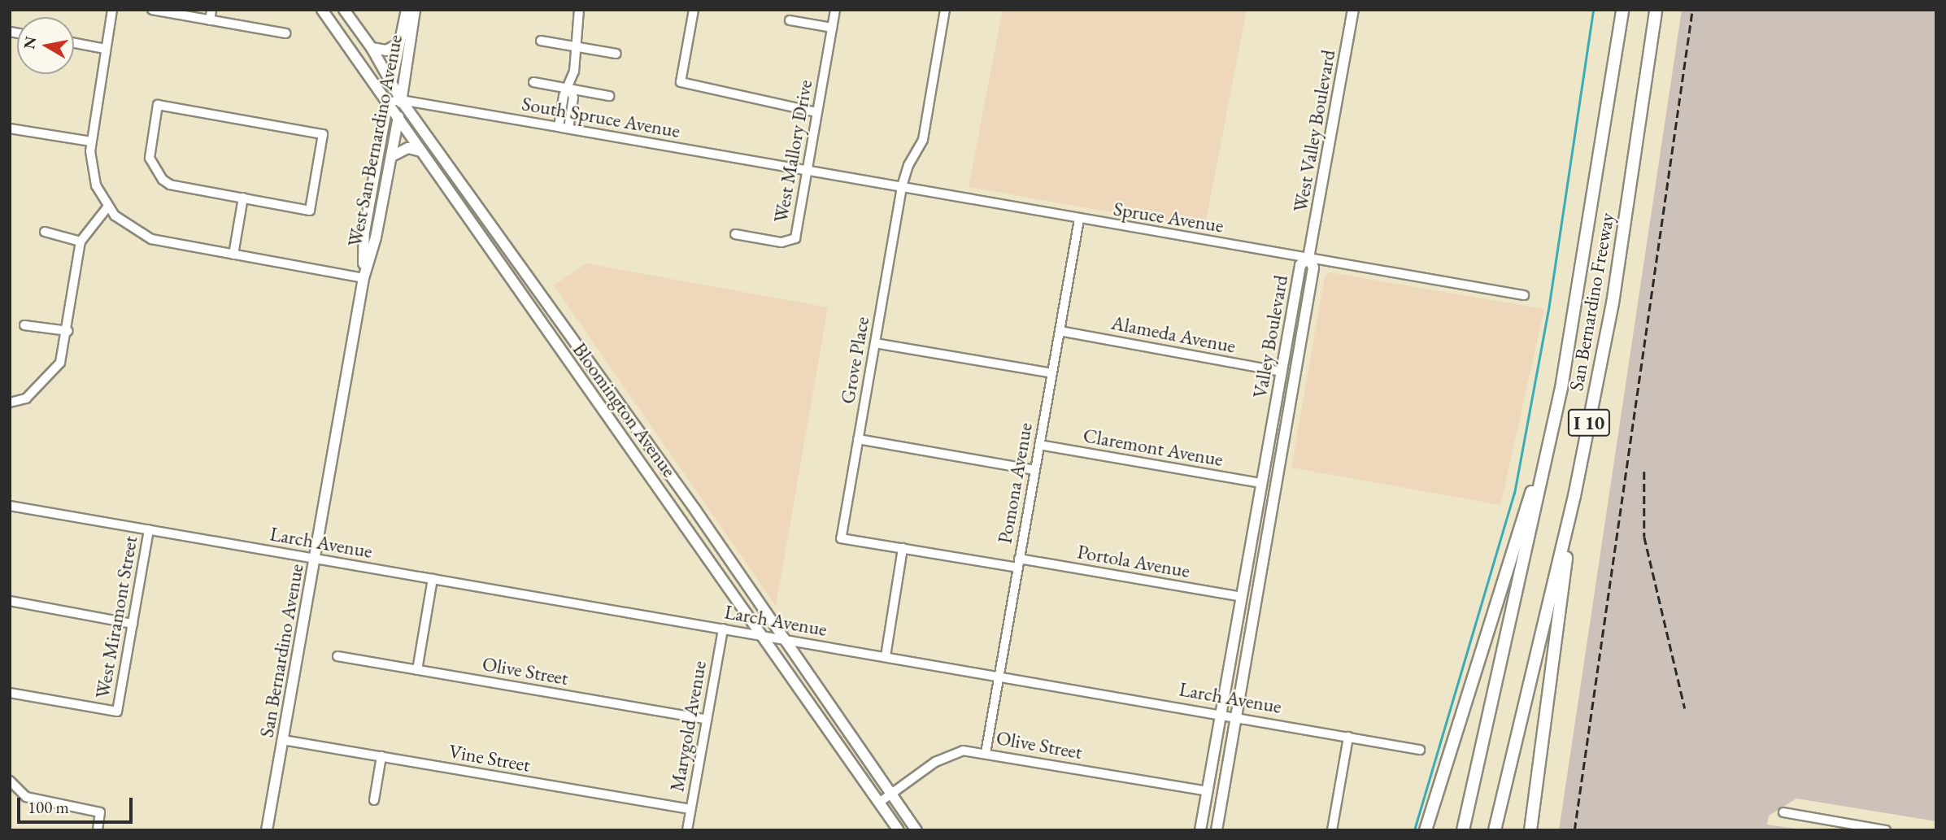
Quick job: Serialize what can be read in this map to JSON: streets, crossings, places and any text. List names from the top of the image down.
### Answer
{
  "streets": {
    "highway": ["San Bernardino Freeway", "I 10"],
    "main road": [
      "West Valley Boulevard",
      "West San Bernardino Avenue",
      "Valley Boulevard",
      "Bloomington Avenue",
      "San Bernardino Avenue"
    ],
    "street": [
      "South Spruce Avenue",
      "West Mallory Drive",
      "Spruce Avenue",
      "Alameda Avenue",
      "Grove Place",
      "Claremont Avenue",
      "Pomona Avenue",
      "Larch Avenue",
      "Portola Avenue",
      "West Miramont Street",
      "Olive Street",
      "Marygold Avenue",
      "Vine Street"
    ]
  },
  "crossings": [
    ["South Spruce Avenue", "West San Bernardino Avenue"],
    ["South Spruce Avenue", "West Mallory Drive"],
    ["South Spruce Avenue", "Spruce Avenue"],
    ["South Spruce Avenue", "Bloomington Avenue"],
    ["West Valley Boulevard", "Spruce Avenue"],
    ["West Valley Boulevard", "Valley Boulevard"],
    ["West San Bernardino Avenue", "Bloomington Avenue"],
    ["West San Bernardino Avenue", "San Bernardino Avenue"],
    ["West Mallory Drive", "Spruce Avenue"],
    ["Spruce Avenue", "Valley Boulevard"],
    ["Spruce Avenue", "Grove Place"],
    ["Spruce Avenue", "Pomona Avenue"],
    ["Alameda Avenue", "Valley Boulevard"],
    ["Alameda Avenue", "Pomona Avenue"],
    ["Valley Boulevard", "Claremont Avenue"],
    ["Valley Boulevard", "Larch Avenue"],
    ["Valley Boulevard", "Portola Avenue"],
    ["Valley Boulevard", "Olive Street"],
    ["Grove Place", "Portola Avenue"],
    ["Bloomington Avenue", "Larch Avenue"],
    ["Bloomington Avenue", "Olive Street"],
    ["Claremont Avenue", "Pomona Avenue"],
    ["Pomona Avenue", "Larch Avenue"],
    ["Pomona Avenue", "Portola Avenue"],
    ["Pomona Avenue", "Olive Street"],
    ["Larch Avenue", "West Miramont Street"],
    ["Larch Avenue", "San Bernardino Avenue"],
    ["Larch Avenue", "Marygold Avenue"],
    ["San Bernardino Avenue", "Vine Street"],
    ["Olive Street", "Marygold Avenue"],
    ["Marygold Avenue", "Vine Street"]
  ],
  "scale_bar": "100 m",
  "north": "left"
}
